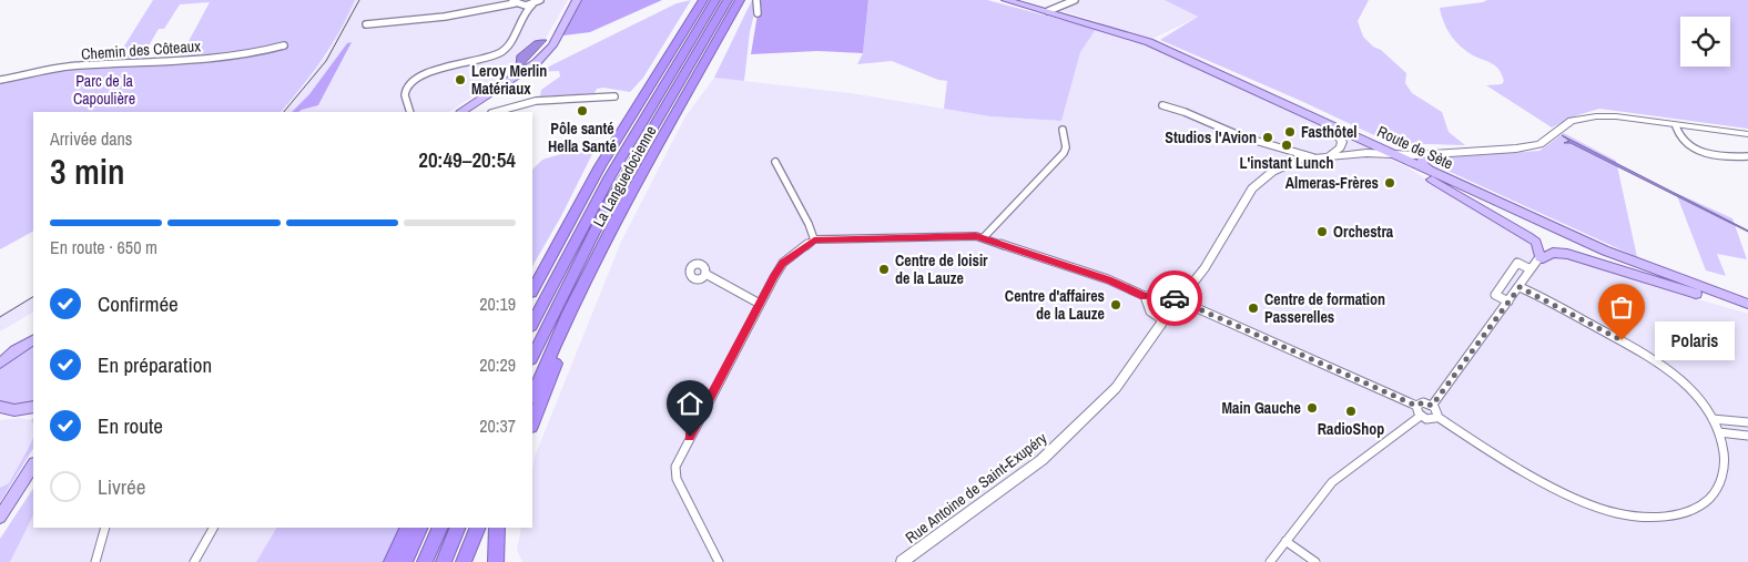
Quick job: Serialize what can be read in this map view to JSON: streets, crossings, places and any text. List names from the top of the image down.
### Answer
{
  "streets": {
    "highway": ["La Languedocienne"],
    "main road": ["Route de Sète"],
    "street": ["Chemin des Côteaux", "Rue Antoine de Saint-Exupéry"]
  },
  "crossings": [
    ["Route de Sète", "Rue Antoine de Saint-Exupéry"]
  ],
  "parks": ["Parc de la Capoulière"],
  "places": [
    "Leroy Merlin Matériaux",
    "Pôle santé Hella Santé",
    "Fasthôtel",
    "Studios l'Avion",
    "L'instant Lunch",
    "Almeras-Frères",
    "Orchestra",
    "Centre de loisir de la Lauze",
    "Centre d'affaires de la Lauze",
    "Centre de formation Passerelles",
    "Polaris",
    "Main Gauche",
    "RadioShop"
  ],
  "page": {
    "heading": ["3 min", "Arrivée dans", "20:49–20:54"],
    "bar": "En route · 650 m",
    "list": [
      ["Confirmée", "20:19"],
      ["En préparation", "20:29"],
      ["En route", "20:37"],
      "Livrée"
    ],
    "bubble": "Polaris"
  }
}
